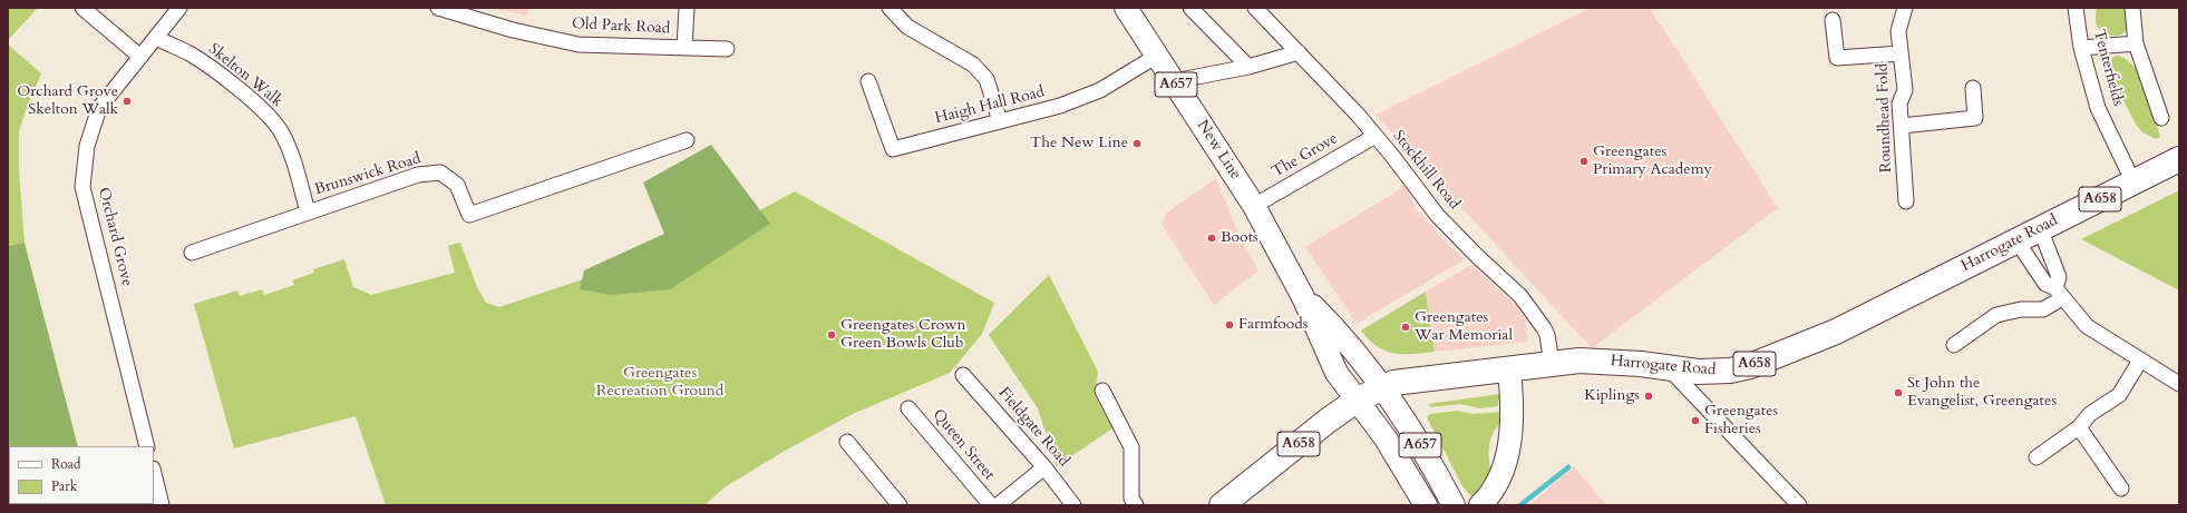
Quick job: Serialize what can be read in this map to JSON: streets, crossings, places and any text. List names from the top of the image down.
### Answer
{
  "streets": {
    "highway": ["A658", "Harrogate Road"],
    "main road": ["A657", "New Line"],
    "street": [
      "Old Park Road",
      "Tenterfields",
      "Skelton Walk",
      "Haigh Hall Road",
      "Roundhead Fold",
      "The Grove",
      "Stockhill Road",
      "Brunswick Road",
      "Orchard Grove",
      "Fieldgate Road",
      "Queen Street"
    ]
  },
  "crossings": [
    ["Tenterfields", "Harrogate Road"],
    ["Skelton Walk", "Brunswick Road"],
    ["Skelton Walk", "Orchard Grove"],
    ["Haigh Hall Road", "New Line"],
    ["New Line", "The Grove"],
    ["New Line", "Harrogate Road"],
    ["The Grove", "Stockhill Road"],
    ["Stockhill Road", "Harrogate Road"]
  ],
  "parks": ["Greengates Recreation Ground"],
  "places": [
    "Orchard Grove Skelton Walk",
    "The New Line",
    "Greengates Primary Academy",
    "Boots",
    "Farmfoods",
    "Greengates War Memorial",
    "Greengates Crown Green Bowls Club",
    "St John the Evangelist, Greengates",
    "Kiplings",
    "Greengates Fisheries"
  ],
  "legend": ["Road", "Park"]
}
